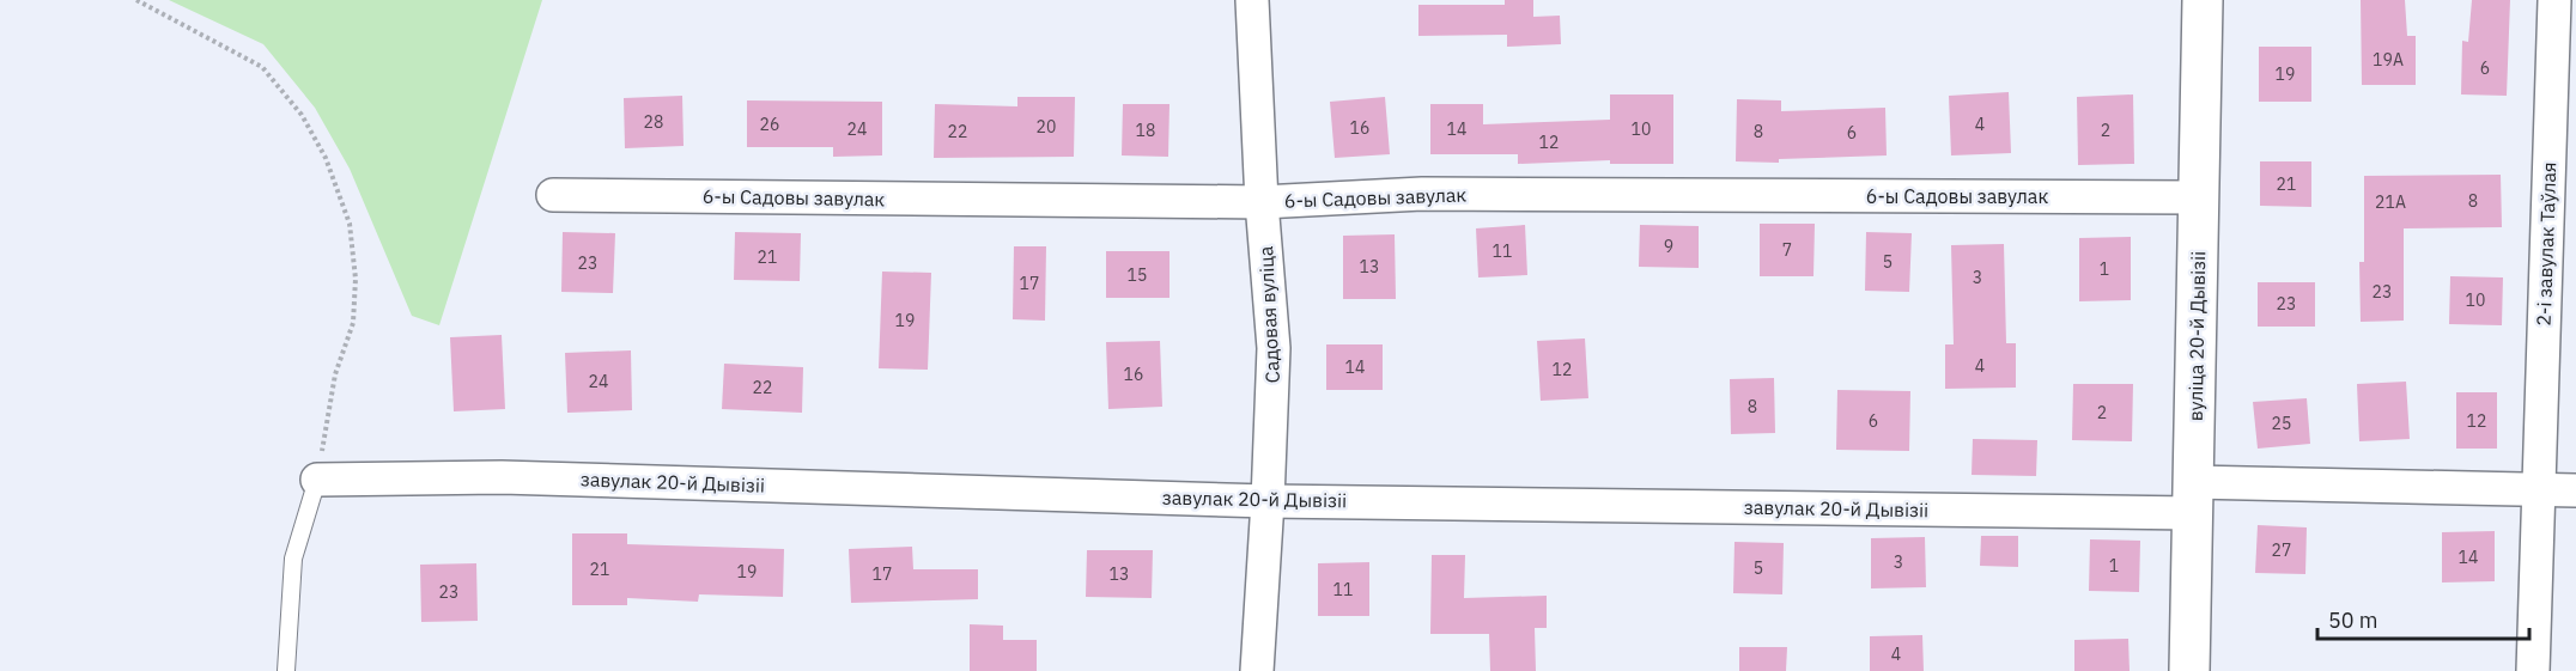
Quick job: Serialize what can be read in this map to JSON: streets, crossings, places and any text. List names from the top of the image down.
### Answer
{
  "streets": {
    "street": [
      "6-ы Садовы завулак",
      "2-і завулак Таўлая",
      "Садовая вуліца",
      "вуліца 20-й Дывізіі",
      "завулак 20-й Дывізіі"
    ]
  },
  "crossings": [
    ["6-ы Садовы завулак", "Садовая вуліца"],
    ["6-ы Садовы завулак", "вуліца 20-й Дывізіі"],
    ["Садовая вуліца", "завулак 20-й Дывізіі"],
    ["вуліца 20-й Дывізіі", "завулак 20-й Дывізіі"]
  ],
  "house_numbers": [
    "19А",
    "6",
    "19",
    "28",
    "26",
    "4",
    "20",
    "16",
    "24",
    "14",
    "10",
    "18",
    "2",
    "22",
    "8",
    "6",
    "12",
    "21",
    "8",
    "21А",
    "9",
    "7",
    "11",
    "21",
    "5",
    "23",
    "13",
    "1",
    "15",
    "3",
    "17",
    "23",
    "10",
    "23",
    "19",
    "4",
    "14",
    "12",
    "16",
    "24",
    "22",
    "8",
    "2",
    "6",
    "12",
    "25",
    "27",
    "14",
    "3",
    "1",
    "5",
    "21",
    "19",
    "17",
    "13",
    "11",
    "23",
    "4"
  ],
  "scale_bar": "50 m"
}
